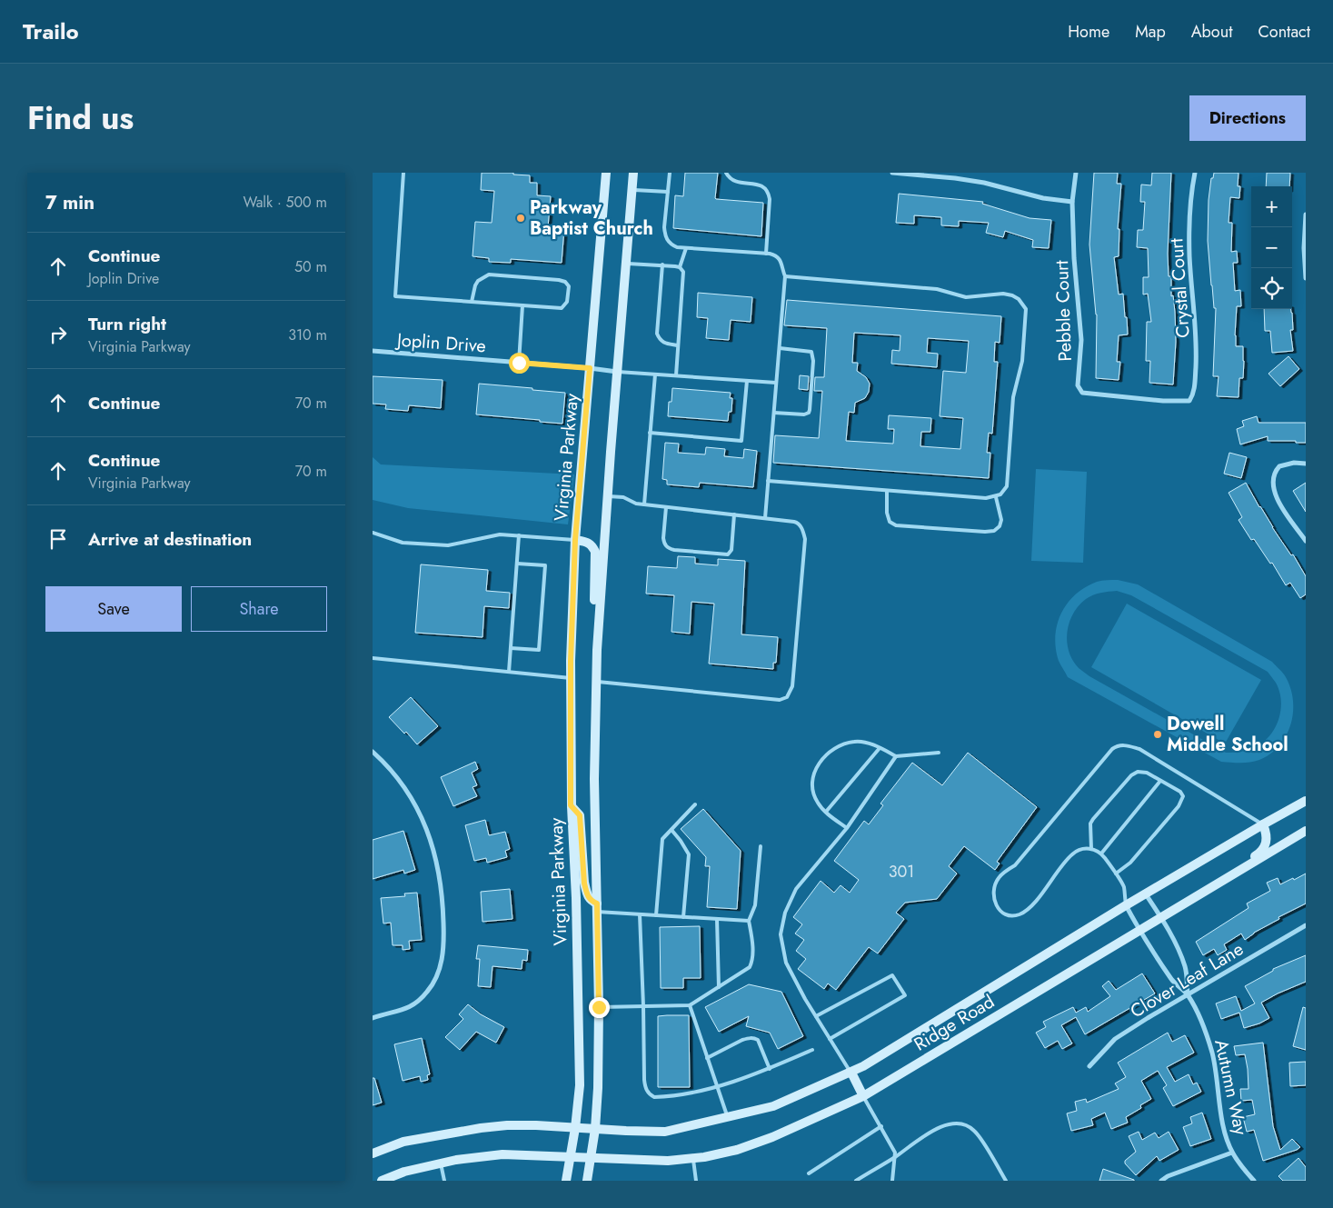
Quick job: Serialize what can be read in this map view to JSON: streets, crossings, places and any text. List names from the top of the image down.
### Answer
{
  "streets": {
    "main road": ["Virginia Parkway", "Ridge Road"],
    "street": [
      "Crystal Court",
      "Pebble Court",
      "Joplin Drive",
      "Clover Leaf Lane",
      "Autumn Way"
    ]
  },
  "crossings": [
    ["Crystal Court", "Pebble Court"],
    ["Joplin Drive", "Virginia Parkway"],
    ["Virginia Parkway", "Ridge Road"],
    ["Clover Leaf Lane", "Autumn Way"],
    ["Ridge Road", "Autumn Way"]
  ],
  "places": ["Parkway Baptist Church", "Dowell Middle School"],
  "house_numbers": ["301"],
  "page": {
    "header": "Trailo",
    "nav": [
      "Home",
      "Map",
      "About",
      "Contact"
    ],
    "title": "Find us",
    "buttons": [
      "Directions",
      ["Save", "Share"]
    ],
    "heading": ["7 min", "Walk · 500 m"],
    "map_buttons": ["+", "−"],
    "list": [
      ["Continue", "Joplin Drive", "50 m"],
      ["Turn right", "Virginia Parkway", "310 m"],
      ["Continue", "70 m"],
      ["Continue", "Virginia Parkway", "70 m"],
      "Arrive at destination"
    ]
  }
}
